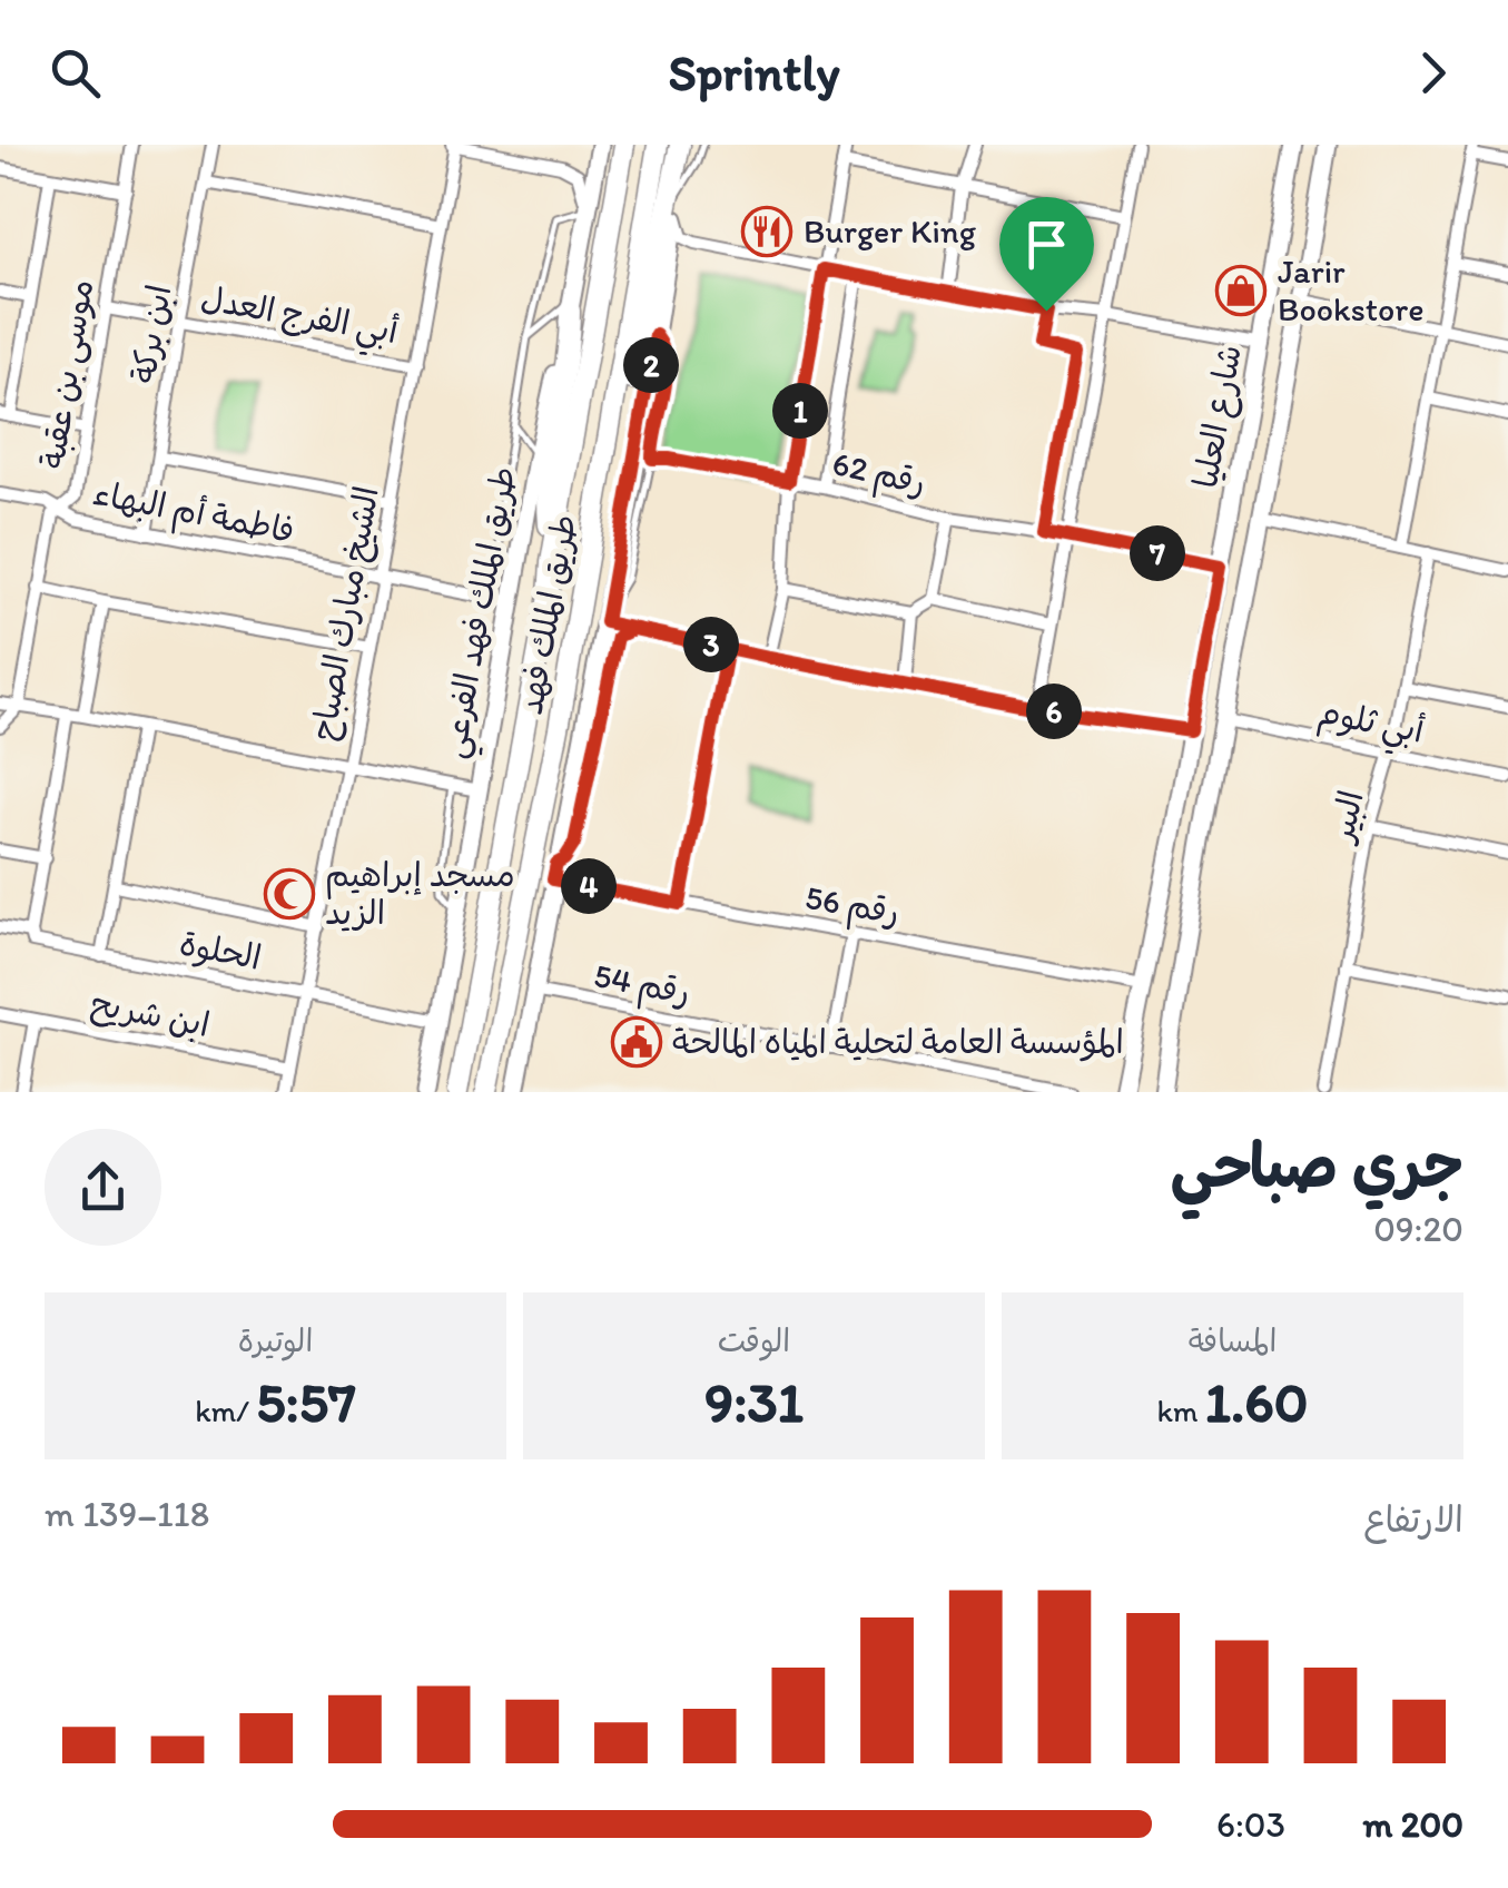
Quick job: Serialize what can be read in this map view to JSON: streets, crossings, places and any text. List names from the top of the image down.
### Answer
{
  "streets": {
    "highway": ["طريق الملك فهد"],
    "main road": ["شارع العليا", "طريق الملك فهد الفرعي"],
    "street": [
      "أبي الفرج العدل",
      "ابن بركة",
      "موسى بن عقبة",
      "رقم 62",
      "فاطمة أم البهاء",
      "الشيخ مبارك الصباح",
      "أبي ثلوم",
      "البير",
      "رقم 56",
      "الحلوة",
      "رقم 54",
      "ابن شريح"
    ]
  },
  "crossings": [
    ["أبي الفرج العدل", "ابن بركة"],
    ["أبي الفرج العدل", "موسى بن عقبة"],
    ["أبي الفرج العدل", "الشيخ مبارك الصباح"],
    ["ابن بركة", "فاطمة أم البهاء"],
    ["موسى بن عقبة", "فاطمة أم البهاء"],
    ["شارع العليا", "رقم 62"],
    ["شارع العليا", "أبي ثلوم"],
    ["شارع العليا", "رقم 56"],
    ["فاطمة أم البهاء", "طريق الملك فهد الفرعي"],
    ["فاطمة أم البهاء", "الشيخ مبارك الصباح"],
    ["طريق الملك فهد الفرعي", "الحلوة"],
    ["الشيخ مبارك الصباح", "الحلوة"],
    ["الشيخ مبارك الصباح", "ابن شريح"],
    ["أبي ثلوم", "البير"]
  ],
  "places": {
    "restaurant": ["Burger King"],
    "shop": ["Jarir Bookstore"],
    "mosque": ["مسجد إبراهيم الزيد"],
    "public building": ["المؤسسة العامة لتحلية المياه المالحة"]
  },
  "page": {
    "header": "Sprintly",
    "pins": [
      "2",
      "1",
      "7",
      "3",
      "6",
      "4"
    ],
    "heading": ["جري صباحي", "09:20"],
    "stats": [
      ["المسافة", "1.60 km"],
      ["الوقت", "9:31"],
      ["الوتيرة", "5:57 /km"]
    ],
    "chart": ["الارتفاع", "118–139 m"],
    "list": [
      {
        "name": "200 m",
        "note": "6:03"
      }
    ]
  }
}
